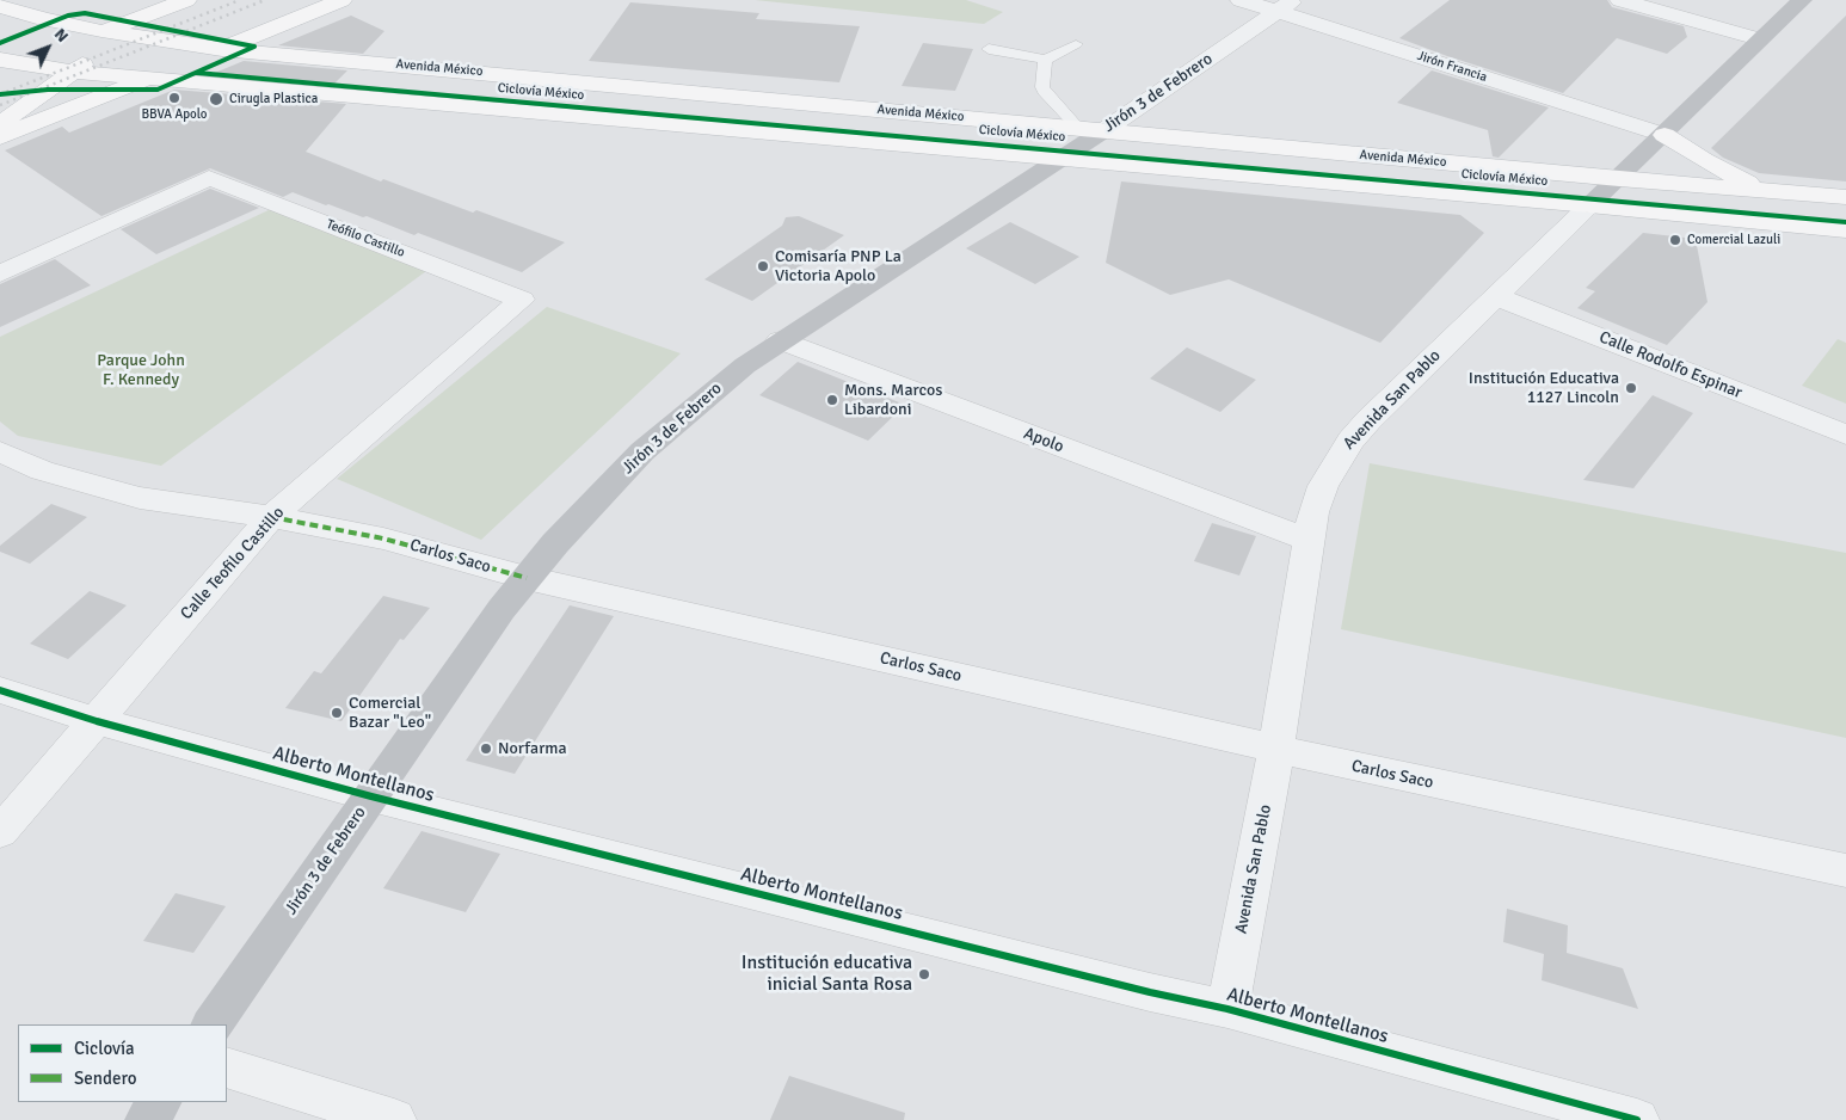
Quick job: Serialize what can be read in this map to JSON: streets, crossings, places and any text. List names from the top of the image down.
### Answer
{
  "streets": {
    "main road": ["Avenida México"],
    "street": [
      "Jirón Francia",
      "Jirón 3 de Febrero",
      "Teófilo Castillo",
      "Calle Rodolfo Espinar",
      "Avenida San Pablo",
      "Apolo",
      "Carlos Saco",
      "Calle Teofilo Castillo",
      "Alberto Montellanos"
    ],
    "cycle path": ["Ciclovía México"]
  },
  "crossings": [
    ["Jirón Francia", "Jirón 3 de Febrero"],
    ["Jirón Francia", "Avenida San Pablo"],
    ["Avenida México", "Jirón 3 de Febrero"],
    ["Avenida México", "Avenida San Pablo"],
    ["Jirón 3 de Febrero", "Apolo"],
    ["Jirón 3 de Febrero", "Carlos Saco"],
    ["Jirón 3 de Febrero", "Alberto Montellanos"],
    ["Teófilo Castillo", "Calle Teofilo Castillo"],
    ["Calle Rodolfo Espinar", "Avenida San Pablo"],
    ["Avenida San Pablo", "Apolo"],
    ["Avenida San Pablo", "Carlos Saco"],
    ["Avenida San Pablo", "Alberto Montellanos"],
    ["Carlos Saco", "Calle Teofilo Castillo"],
    ["Calle Teofilo Castillo", "Alberto Montellanos"]
  ],
  "parks": ["Parque John F. Kennedy"],
  "places": [
    "BBVA Apolo",
    "Cirugla Plastica",
    "Comercial Lazuli",
    "Comisaría PNP La Victoria Apolo",
    "Institución Educativa 1127 Lincoln",
    "Mons. Marcos Libardoni",
    "Comercial Bazar \"Leo\"",
    "Norfarma",
    "Institución educativa inicial Santa Rosa"
  ],
  "legend": ["Ciclovía", "Sendero"],
  "north": "top right"
}
